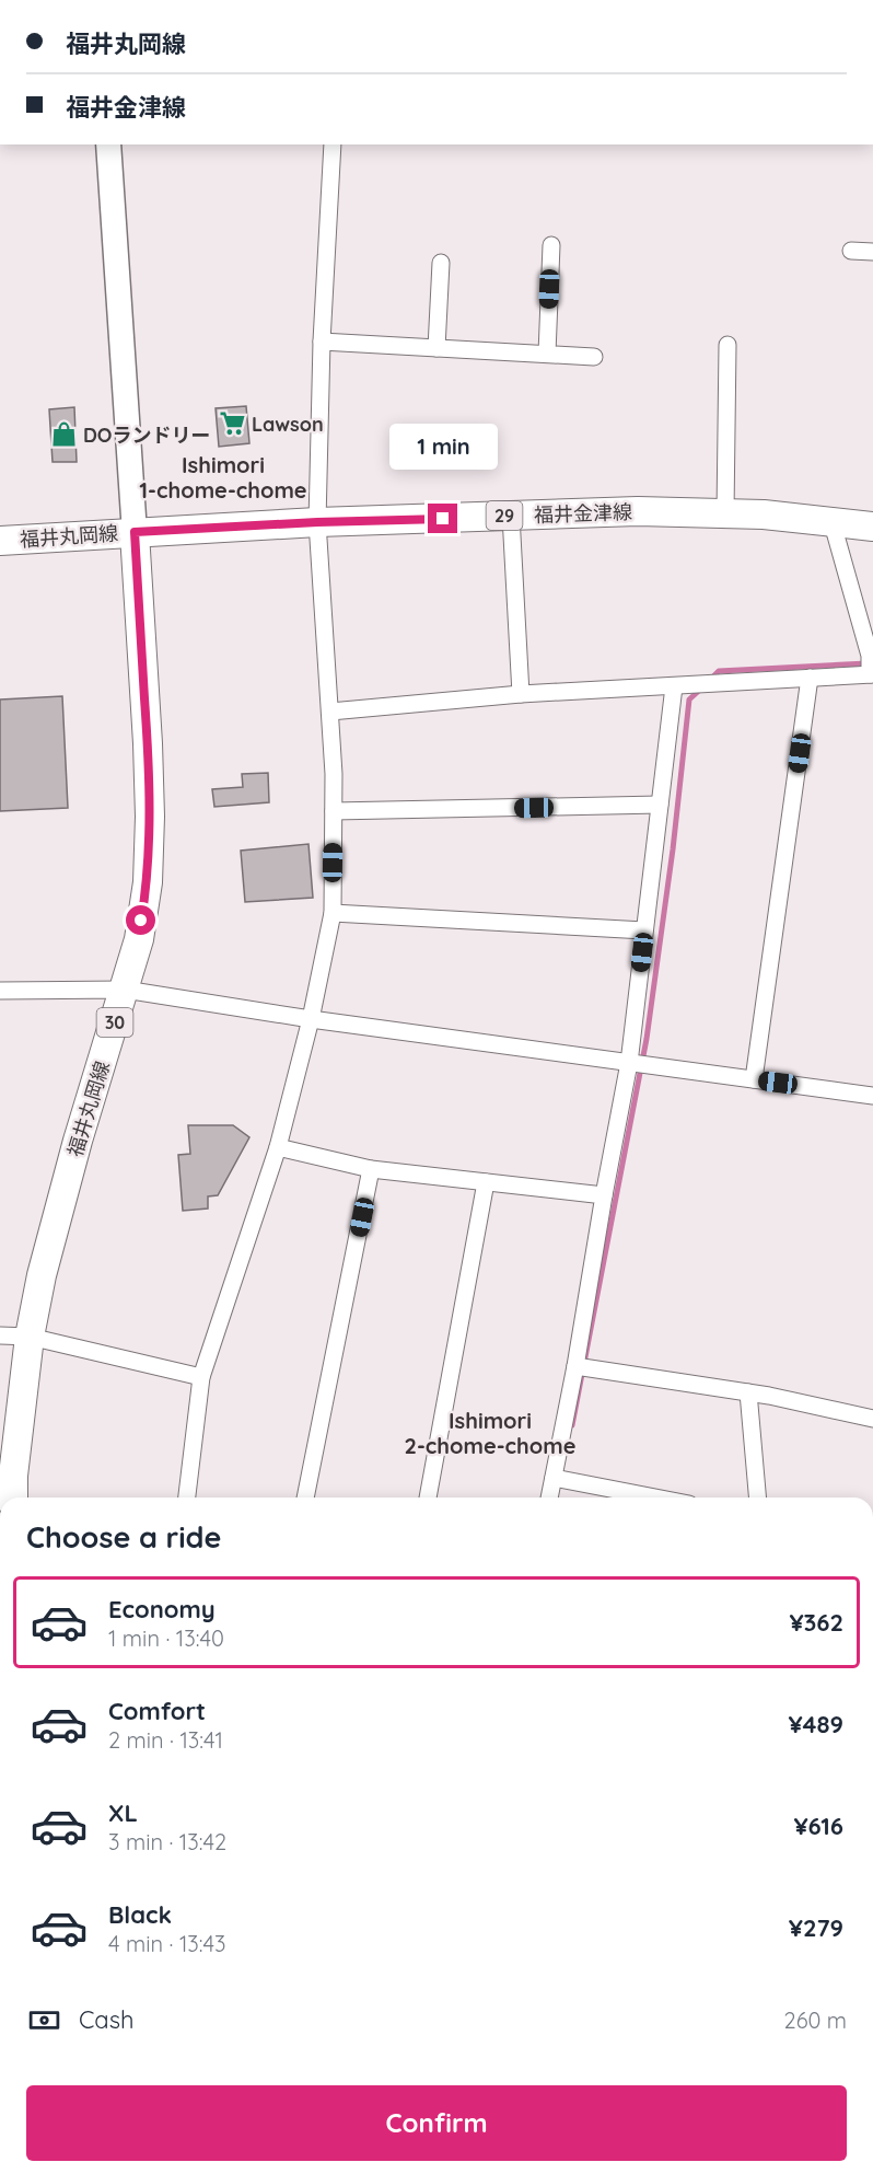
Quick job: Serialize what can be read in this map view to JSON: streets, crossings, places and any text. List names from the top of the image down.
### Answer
{
  "streets": {
    "main road": [
      "福井金津線",
      "29",
      "福井丸岡線",
      "30"
    ]
  },
  "crossings": [
    ["福井金津線", "福井丸岡線"]
  ],
  "districts": ["Ishimori 1-chome-chome", "Ishimori 2-chome-chome"],
  "places": {
    "supermarket": ["Lawson"],
    "shop": ["DOランドリー"]
  },
  "page": {
    "banner": ["福井丸岡線", "福井金津線"],
    "bubble": "1 min",
    "heading": "Choose a ride",
    "list": [
      {
        "name": "Economy",
        "note": "1 min · 13:40",
        "value": "¥362"
      },
      {
        "name": "Comfort",
        "note": "2 min · 13:41",
        "value": "¥489"
      },
      {
        "name": "XL",
        "note": "3 min · 13:42",
        "value": "¥616"
      },
      {
        "name": "Black",
        "note": "4 min · 13:43",
        "value": "¥279"
      }
    ],
    "pay": ["Cash", "260 m"],
    "buttons": "Confirm"
  }
}
